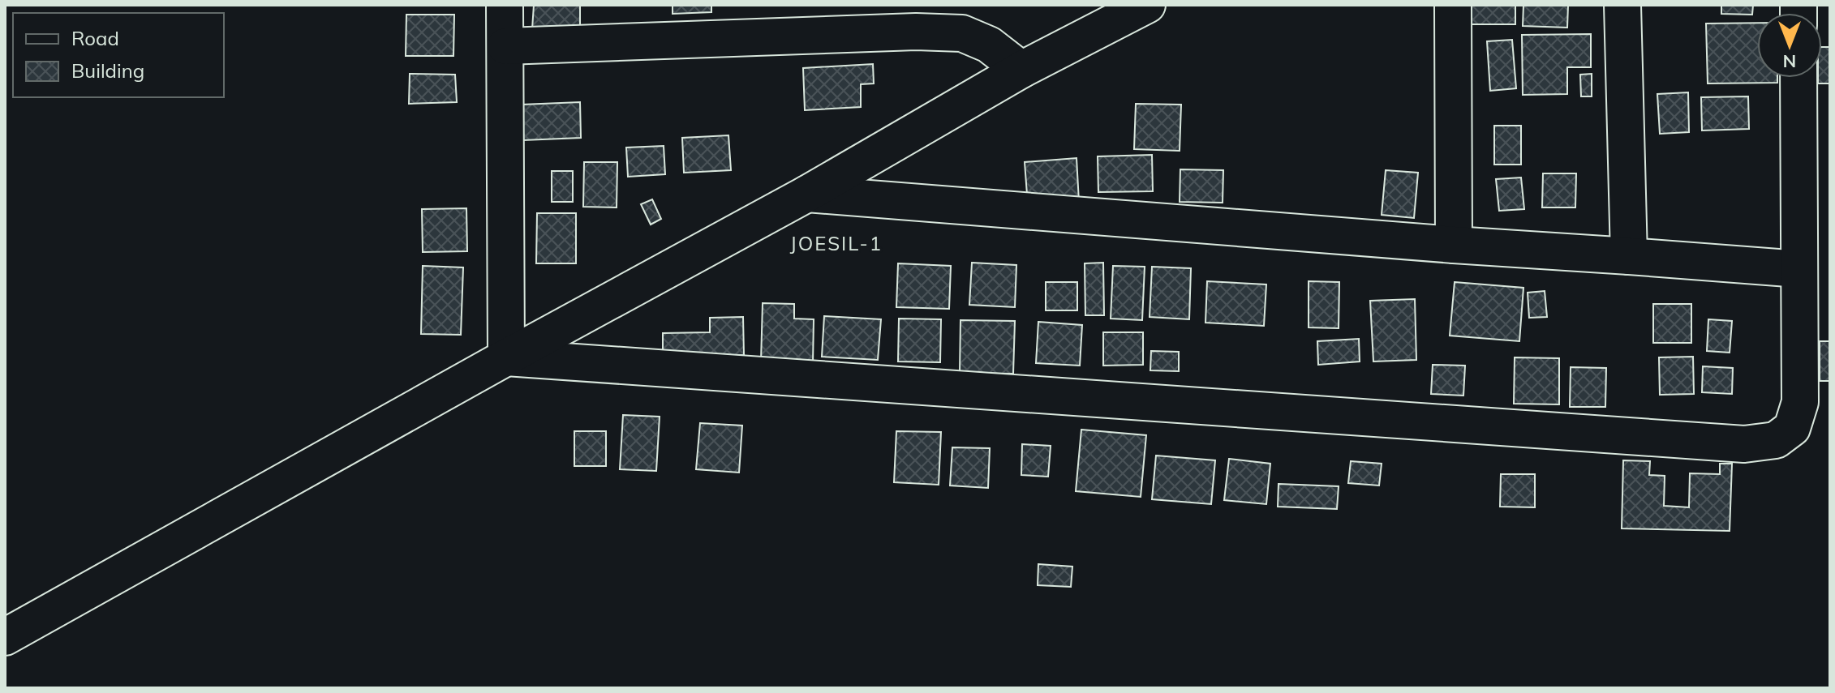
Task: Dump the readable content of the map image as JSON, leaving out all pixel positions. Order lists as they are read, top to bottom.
{
  "districts": ["JOESIL-1"],
  "legend": ["Road", "Building"],
  "north": "bottom"
}
